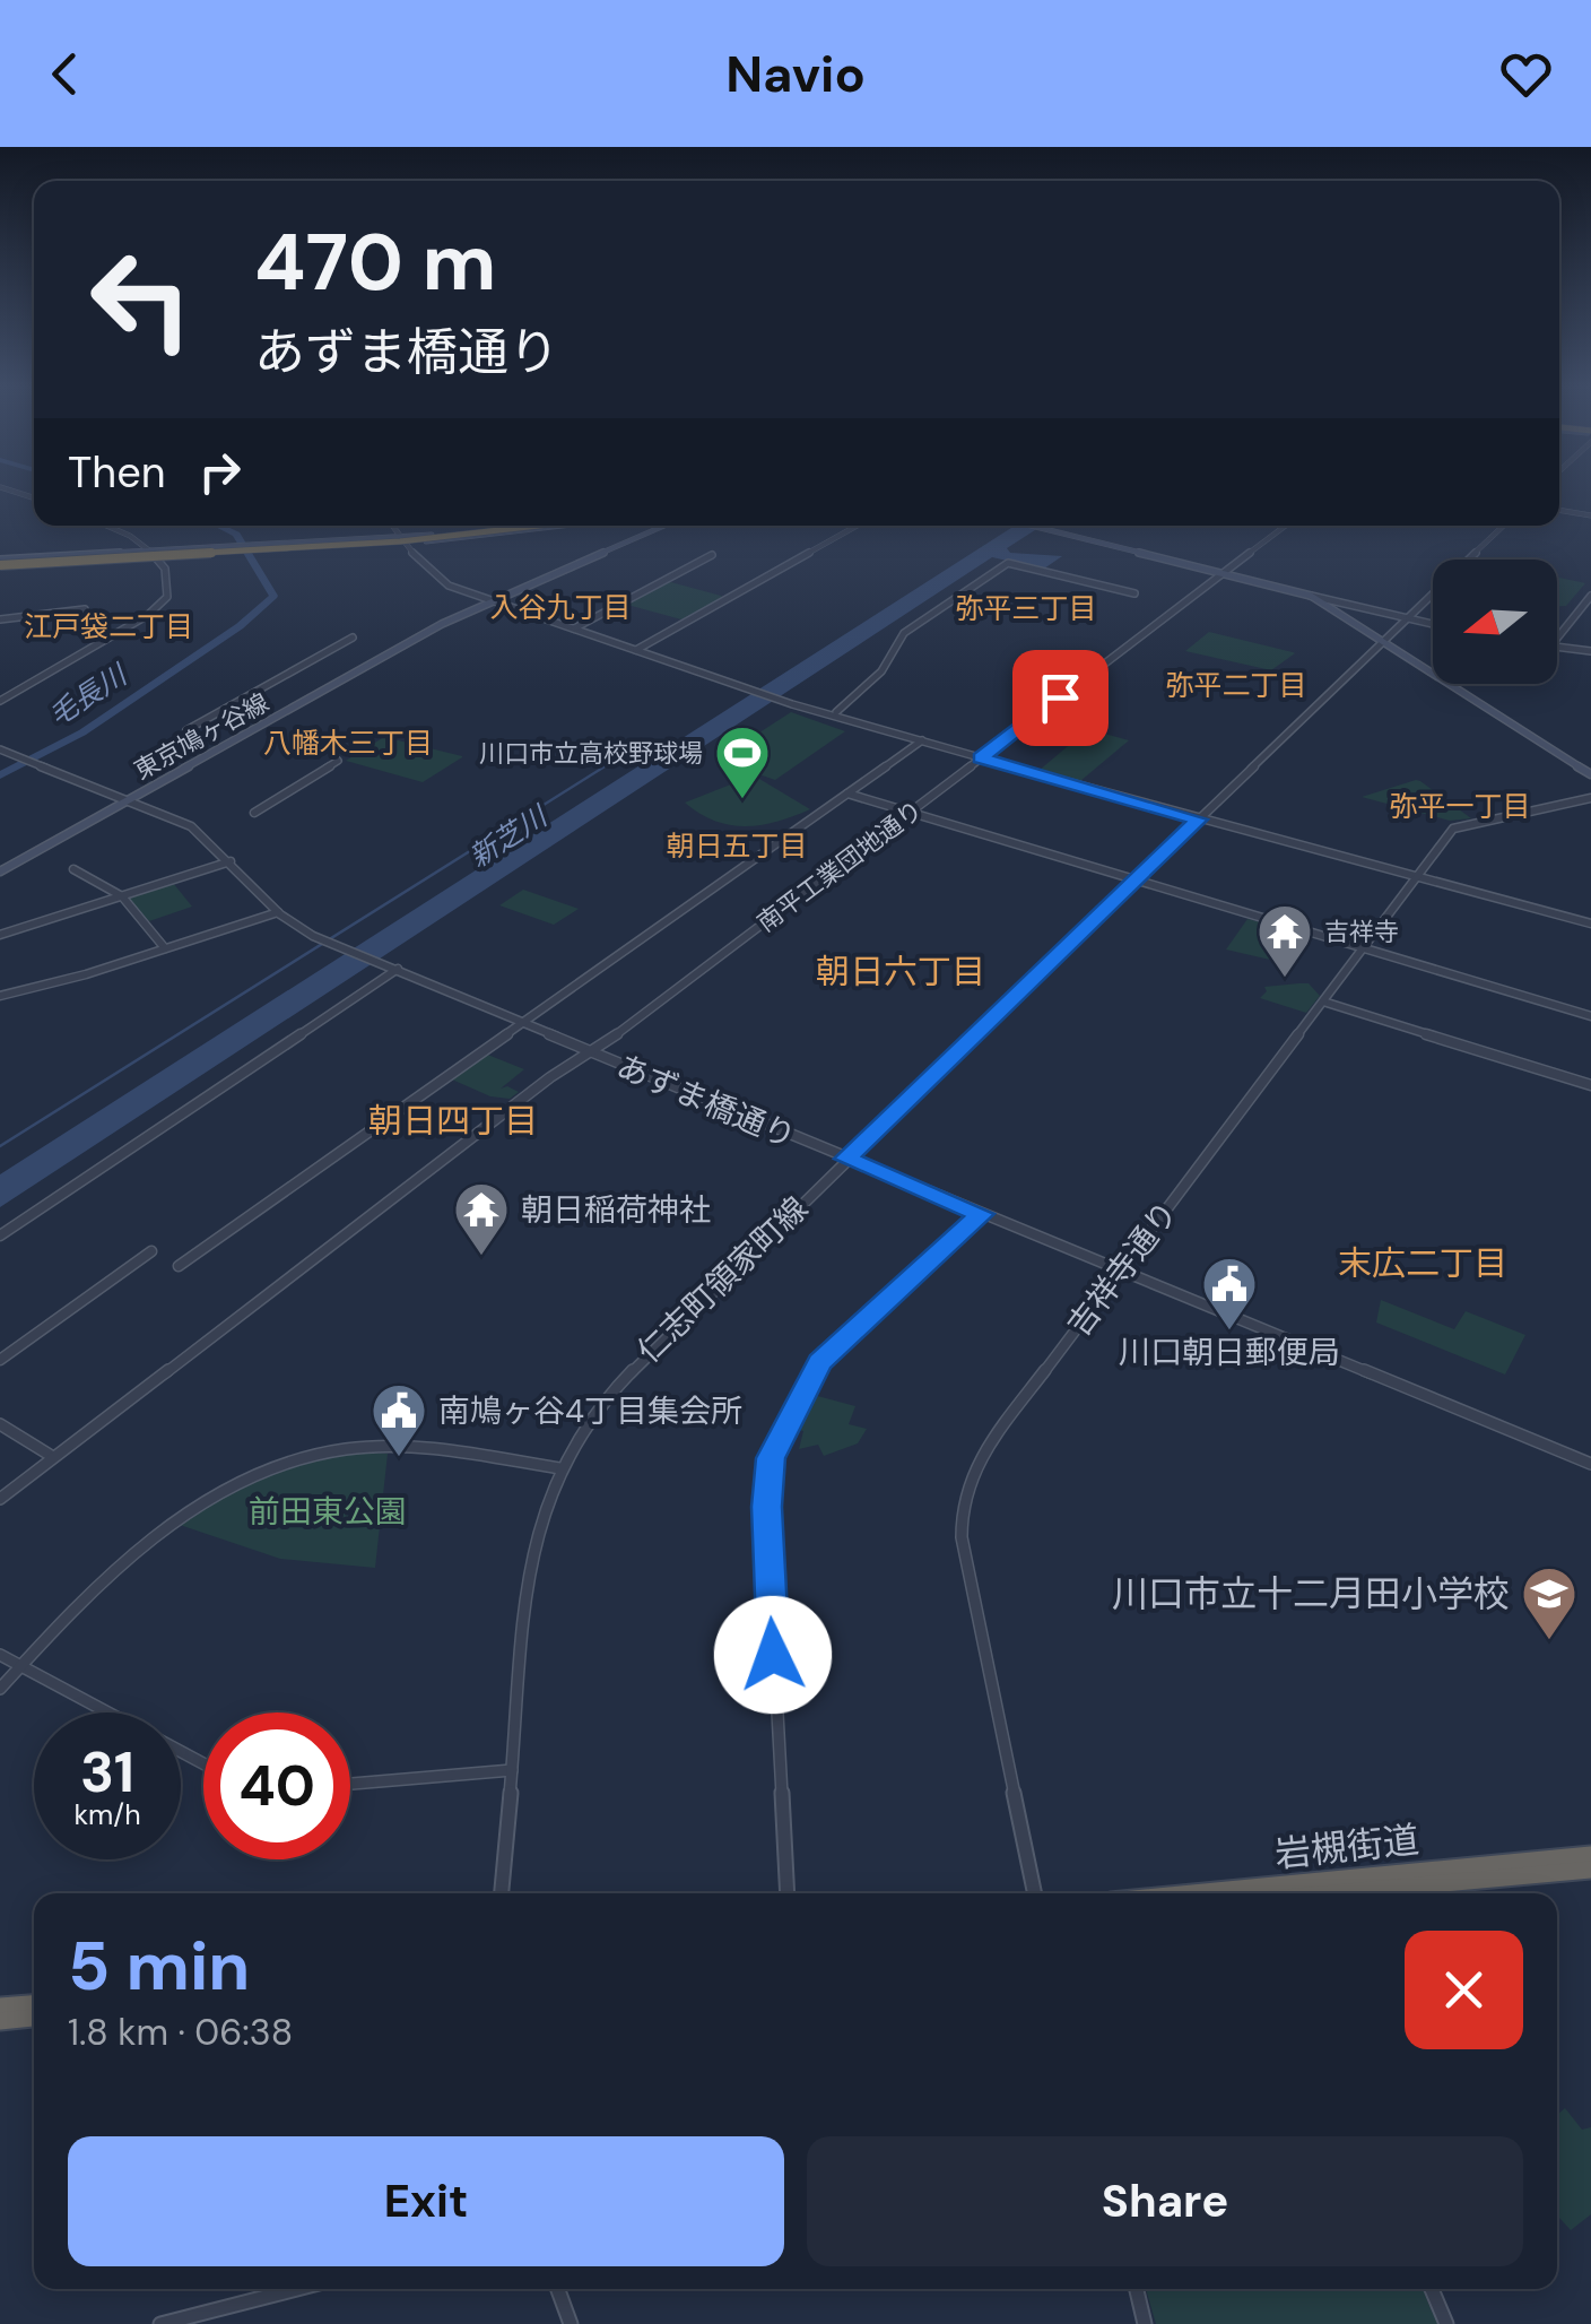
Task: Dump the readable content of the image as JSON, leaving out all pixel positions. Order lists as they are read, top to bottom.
{
  "streets": {
    "highway": ["岩槻街道"],
    "main road": ["東京鳩ヶ谷線"],
    "street": [
      "南平工業団地通り",
      "あずま橋通り",
      "吉祥寺通り",
      "仁志町領家町線"
    ]
  },
  "crossings": [
    ["南平工業団地通り", "あずま橋通り"],
    ["あずま橋通り", "吉祥寺通り"],
    ["あずま橋通り", "仁志町領家町線"]
  ],
  "districts": [
    "入谷九丁目",
    "弥平三丁目",
    "江戸袋二丁目",
    "弥平二丁目",
    "八幡木三丁目",
    "弥平一丁目",
    "朝日五丁目",
    "朝日六丁目",
    "朝日四丁目",
    "末広二丁目"
  ],
  "water": ["毛長川", "新芝川"],
  "parks": ["前田東公園"],
  "places": {
    "sports": ["川口市立高校野球場"],
    "temple": ["吉祥寺", "朝日稲荷神社"],
    "public building": ["川口朝日郵便局", "南鳩ヶ谷4丁目集会所"],
    "school or university": ["川口市立十二月田小学校"]
  },
  "north": "left",
  "page": {
    "header": "Navio",
    "turn": ["470 m", "あずま橋通り"],
    "then": "Then",
    "speed": "31 km/h",
    "limit": "40",
    "heading": ["5 min", "1.8 km · 06:38"],
    "buttons": ["Exit", "Share"]
  }
}
